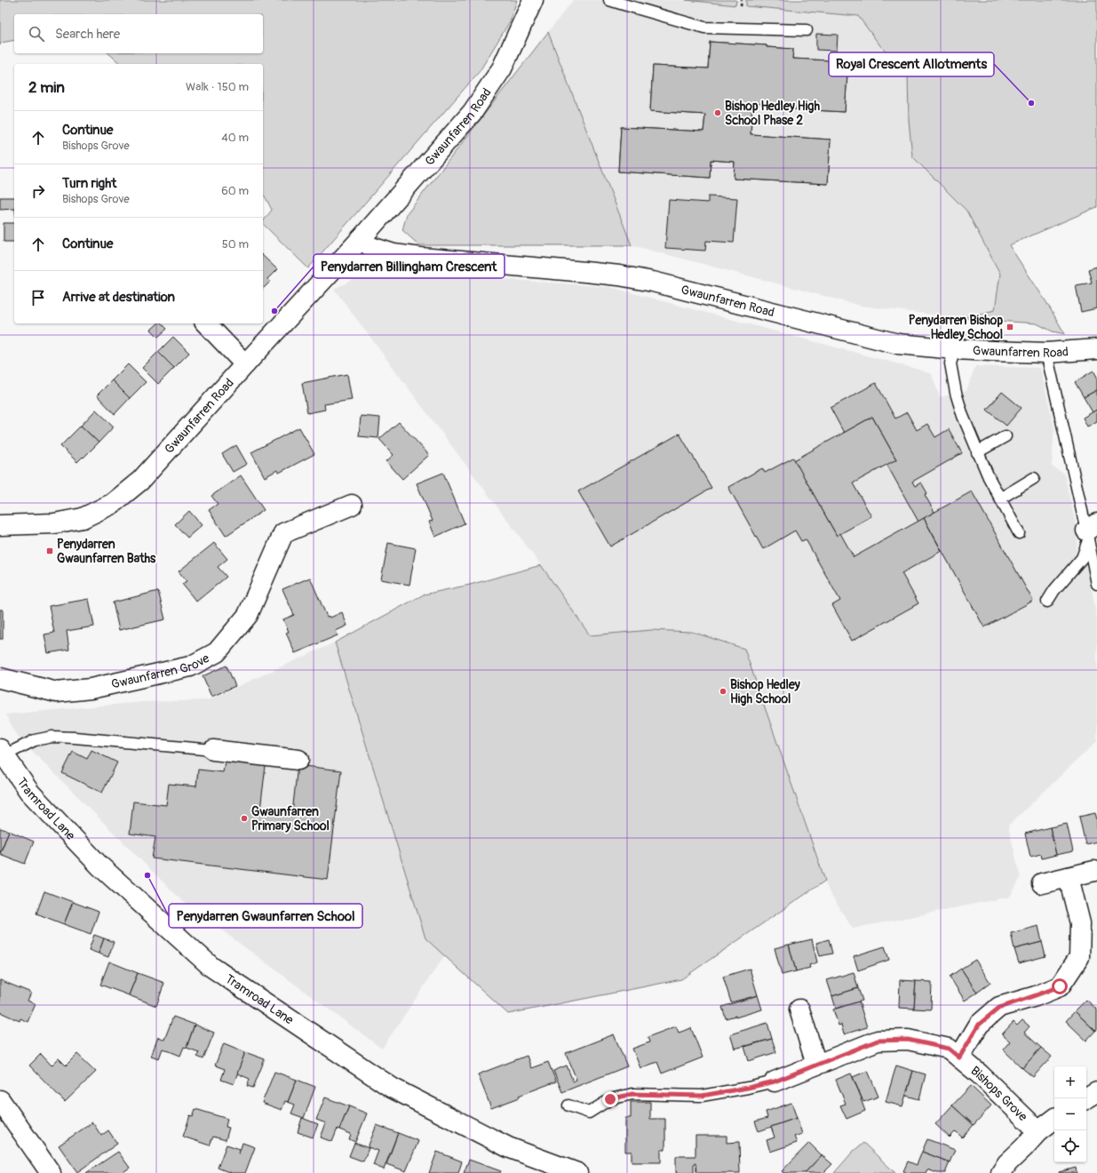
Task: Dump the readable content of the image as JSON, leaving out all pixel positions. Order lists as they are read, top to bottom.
{
  "streets": {
    "street": [
      "Gwaunfarren Road",
      "Gwaunfarren Grove",
      "Tramroad Lane",
      "Bishops Grove"
    ]
  },
  "places": {
    "other": [
      "Royal Crescent Allotments",
      "Bishop Hedley High School Phase 2",
      "Penydarren Billingham Crescent",
      "Bishop Hedley High School",
      "Gwaunfarren Primary School",
      "Penydarren Gwaunfarren School"
    ],
    "transit": ["Penydarren Bishop Hedley School", "Penydarren Gwaunfarren Baths"]
  },
  "page": {
    "search": "Search here",
    "heading": ["2 min", "Walk · 150 m"],
    "list": [
      ["Continue", "Bishops Grove", "40 m"],
      ["Turn right", "Bishops Grove", "60 m"],
      ["Continue", "50 m"],
      "Arrive at destination"
    ],
    "map_buttons": ["+", "−"]
  }
}
